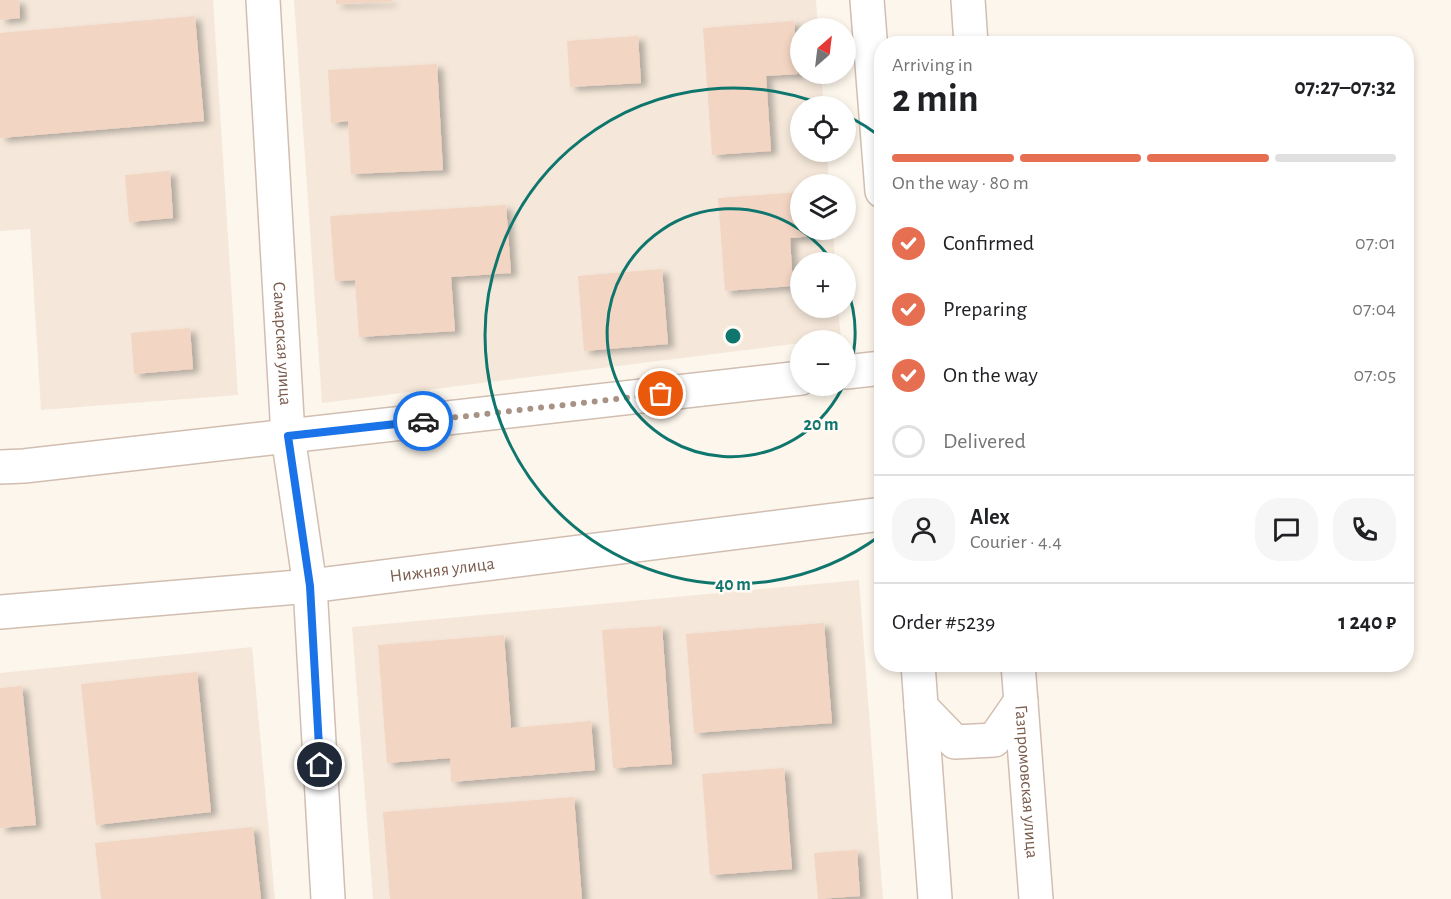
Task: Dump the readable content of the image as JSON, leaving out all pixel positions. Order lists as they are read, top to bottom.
{
  "streets": {
    "street": ["Самарская улица", "Нижняя улица", "Газпромовская улица"]
  },
  "crossings": [
    ["Самарская улица", "Нижняя улица"]
  ],
  "north": "top right",
  "page": {
    "map_buttons": ["+", "−"],
    "heading": ["2 min", "Arriving in", "07:27–07:32"],
    "panel": [
      "Alex",
      "Courier · 4.4",
      "Order #5239",
      "1 240 ₽"
    ],
    "bar": "On the way · 80 m",
    "list": [
      ["Confirmed", "07:01"],
      ["Preparing", "07:04"],
      ["On the way", "07:05"],
      "Delivered"
    ]
  },
  "rings": ["20 m", "40 m"]
}
